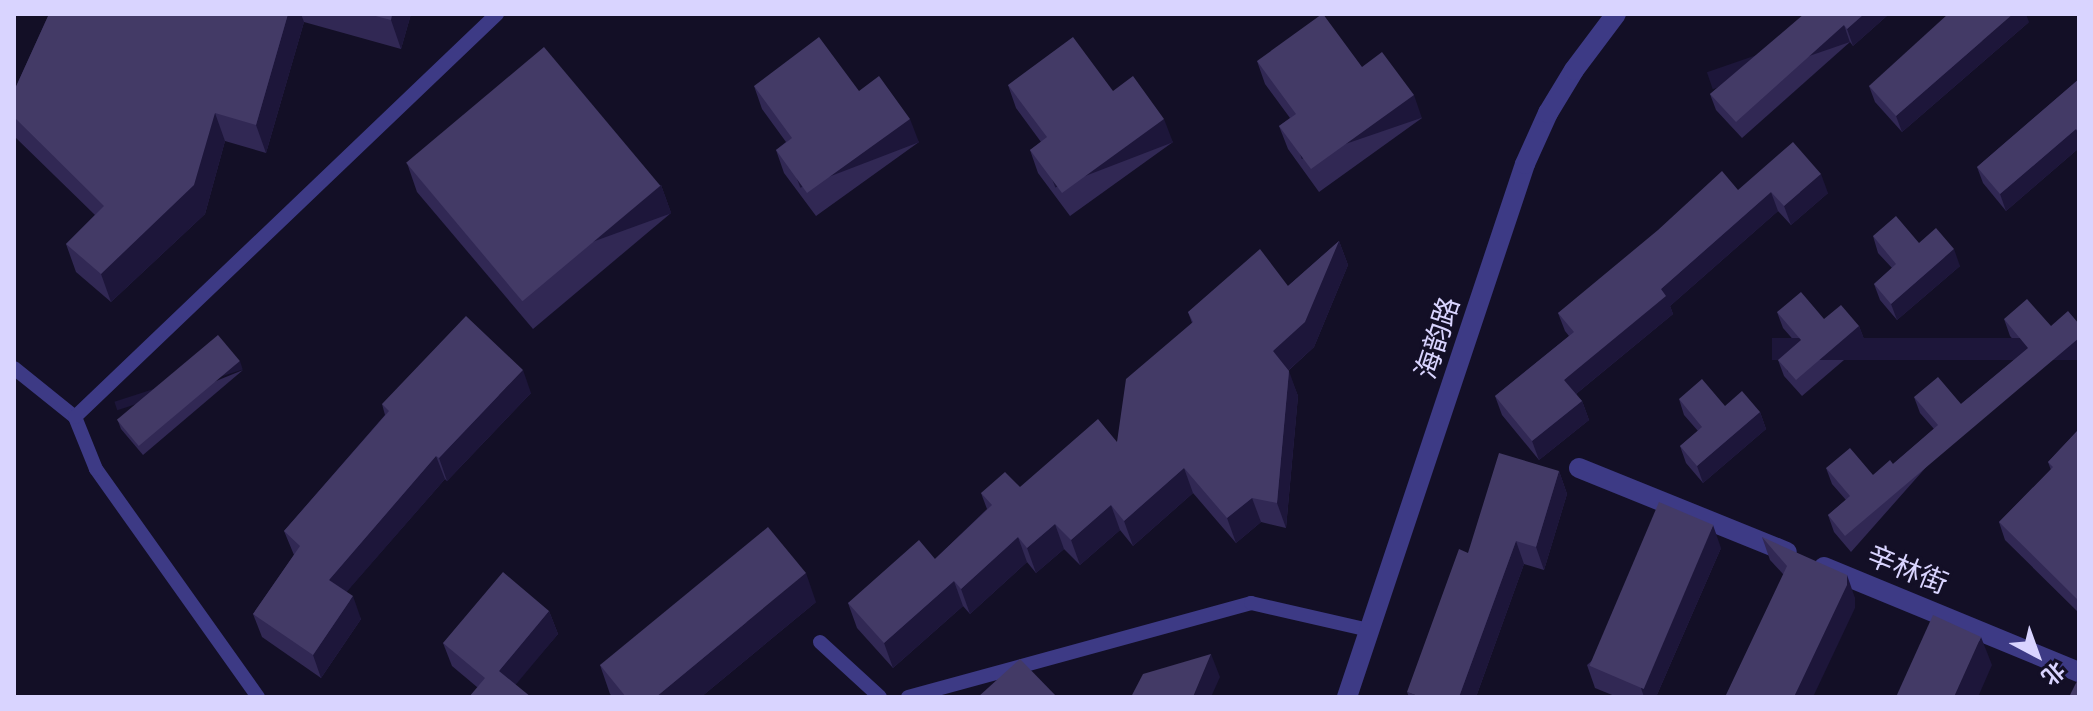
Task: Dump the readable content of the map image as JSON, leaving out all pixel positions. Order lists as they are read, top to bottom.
{
  "streets": {
    "street": ["海韵路", "辛林街"]
  },
  "north": "bottom right"
}
